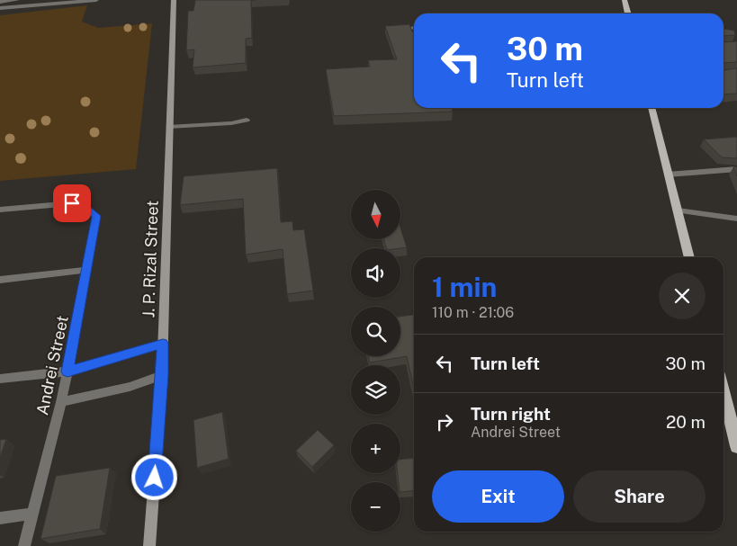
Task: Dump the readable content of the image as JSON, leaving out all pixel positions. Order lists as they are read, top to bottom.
{
  "streets": {
    "main road": ["J. P. Rizal Street"],
    "street": ["Andrei Street"]
  },
  "north": "bottom",
  "page": {
    "turn": ["30 m", "Turn left"],
    "map_buttons": ["+", "−"],
    "heading": ["1 min", "110 m · 21:06"],
    "list": [
      {
        "name": "Turn left",
        "value": "30 m"
      },
      {
        "name": "Turn right",
        "note": "Andrei Street",
        "value": "20 m"
      }
    ],
    "buttons": ["Exit", "Share"]
  }
}
